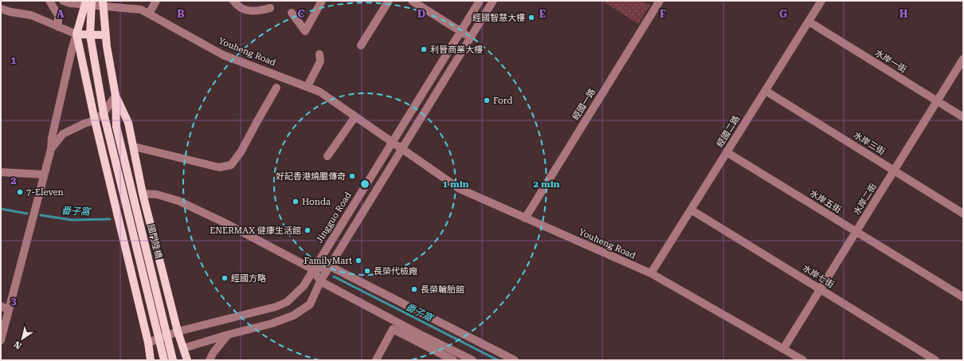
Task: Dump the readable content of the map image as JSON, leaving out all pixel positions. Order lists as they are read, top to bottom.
{
  "streets": {
    "main road": ["國門陸橋"],
    "street": [
      "Youheng Road",
      "水岸一街",
      "經國一路",
      "經國二路",
      "水岸三街",
      "水岸二街",
      "水岸五街",
      "Jingguo Road",
      "水岸七街"
    ]
  },
  "crossings": [
    ["Youheng Road", "經國一路"],
    ["Youheng Road", "經國二路"],
    ["Youheng Road", "水岸二街"],
    ["Youheng Road", "Jingguo Road"],
    ["水岸一街", "經國二路"],
    ["水岸一街", "水岸二街"],
    ["經國二路", "水岸三街"],
    ["經國二路", "水岸五街"],
    ["經國二路", "水岸七街"],
    ["水岸三街", "水岸二街"],
    ["水岸二街", "水岸五街"],
    ["水岸二街", "水岸七街"]
  ],
  "water": ["番子窩"],
  "places": [
    "經國智慧大樓",
    "利晉商業大樓",
    "Ford",
    "好記香港燒臘傳奇",
    "7-Eleven",
    "Honda",
    "ENERMAX 健康生活館",
    "FamilyMart",
    "長榮代檢廠",
    "經國方略",
    "長榮輪胎館"
  ],
  "north": "bottom left",
  "grid": {
    "columns": [
      "A",
      "B",
      "C",
      "D",
      "E",
      "F",
      "G",
      "H"
    ],
    "rows": ["1", "2", "3"]
  },
  "rings": ["1 min", "2 min"]
}
